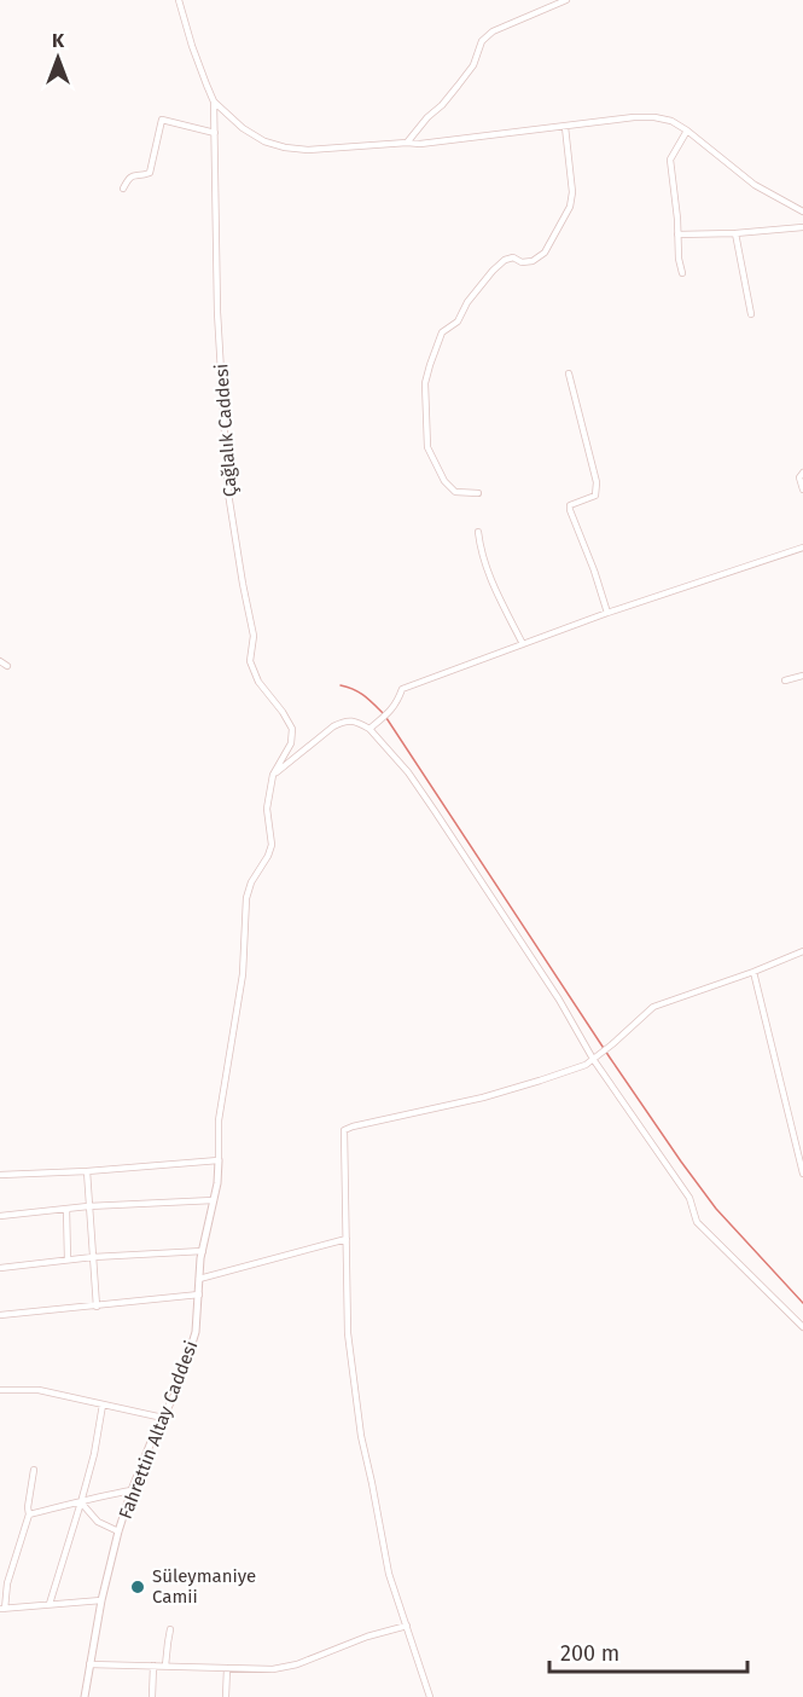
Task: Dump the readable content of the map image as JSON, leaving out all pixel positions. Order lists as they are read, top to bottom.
{
  "streets": {
    "street": ["Çağlalık Caddesi", "Fahrettin Altay Caddesi"]
  },
  "places": ["Süleymaniye Camii"],
  "scale_bar": "200 m",
  "north": "top"
}
